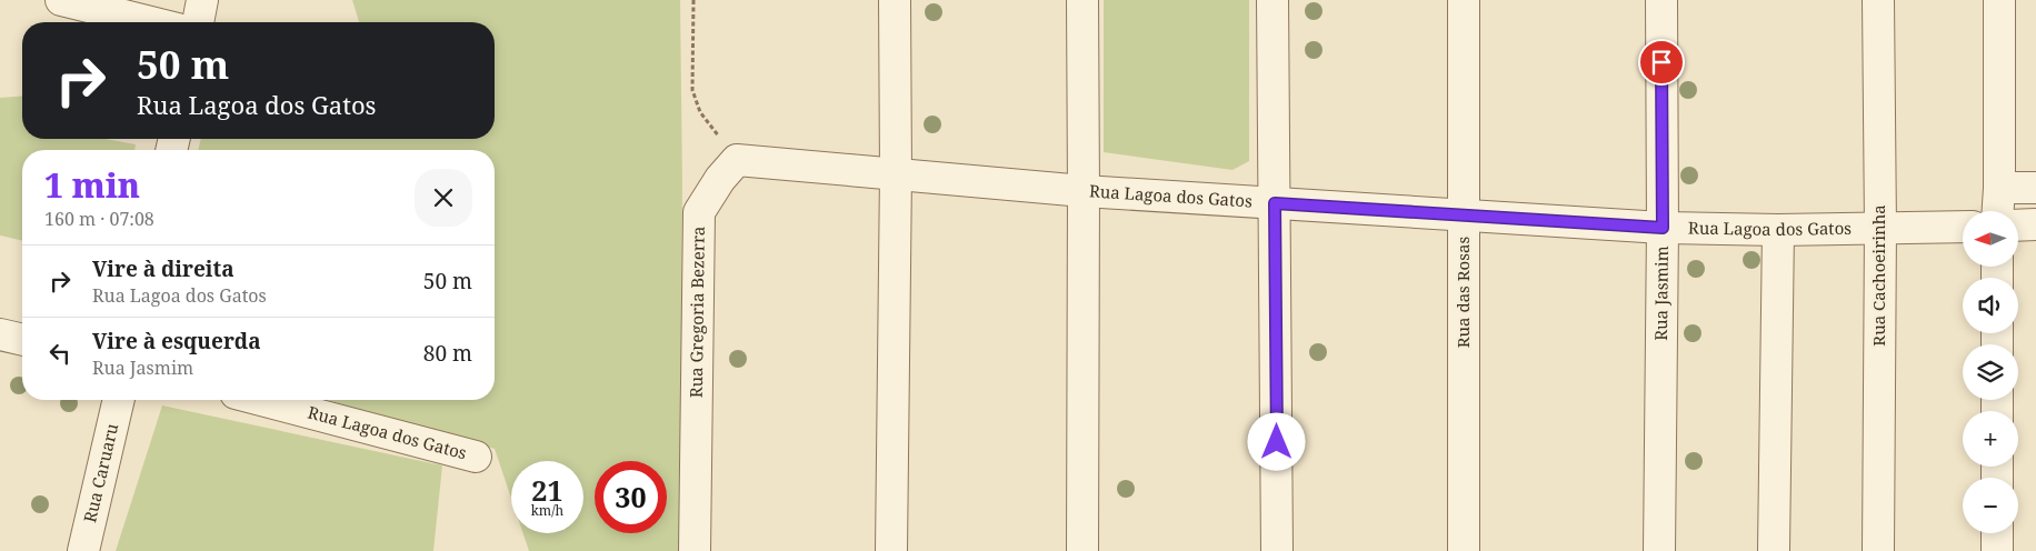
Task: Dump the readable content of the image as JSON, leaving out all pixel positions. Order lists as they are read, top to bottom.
{
  "streets": {
    "street": [
      "Rua Lagoa dos Gatos",
      "Rua Cachoeirinha",
      "Rua das Rosas",
      "Rua Jasmim",
      "Rua Gregoria Bezerra",
      "Rua Caruaru"
    ]
  },
  "crossings": [
    ["Rua Lagoa dos Gatos", "Rua Cachoeirinha"],
    ["Rua Lagoa dos Gatos", "Rua das Rosas"],
    ["Rua Lagoa dos Gatos", "Rua Jasmim"],
    ["Rua Lagoa dos Gatos", "Rua Gregoria Bezerra"]
  ],
  "north": "left",
  "page": {
    "turn": ["50 m", "Rua Lagoa dos Gatos"],
    "heading": ["1 min", "160 m · 07:08"],
    "map_buttons": ["+", "−"],
    "list": [
      {
        "name": "Vire à direita",
        "note": "Rua Lagoa dos Gatos",
        "value": "50 m"
      },
      {
        "name": "Vire à esquerda",
        "note": "Rua Jasmim",
        "value": "80 m"
      }
    ],
    "speed": "21 km/h",
    "limit": "30"
  }
}
